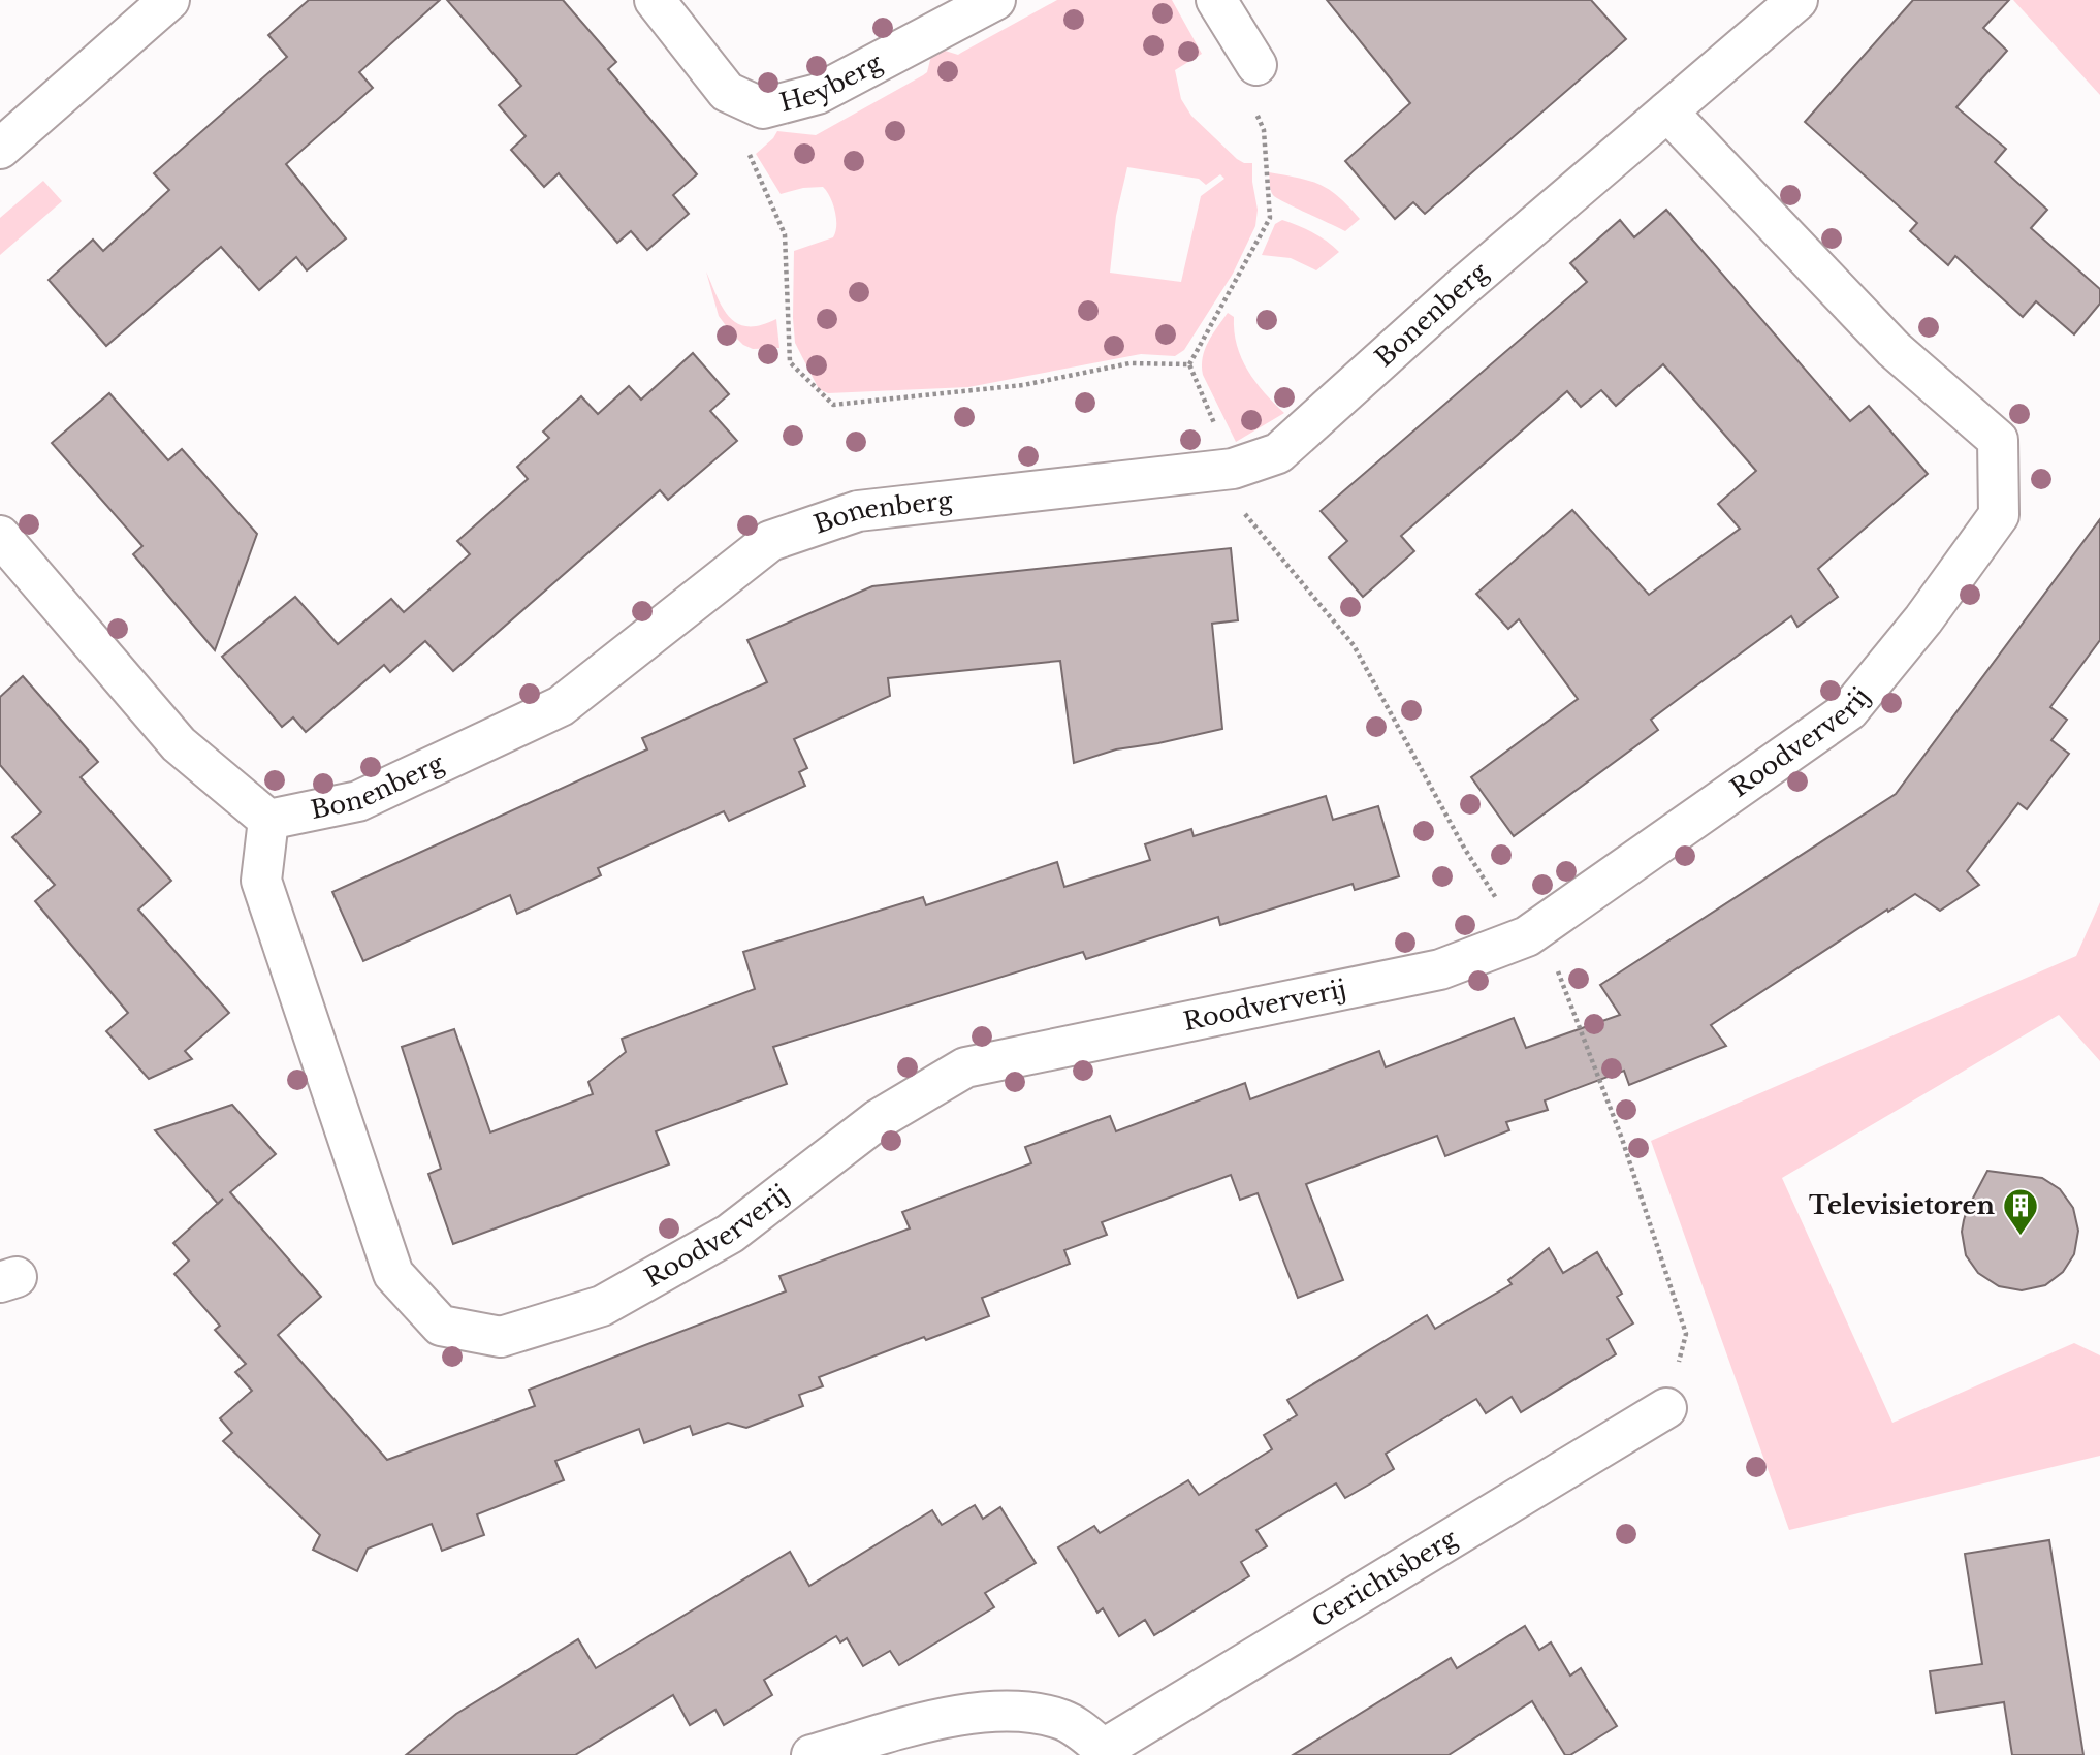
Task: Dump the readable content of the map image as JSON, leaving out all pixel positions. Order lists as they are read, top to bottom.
{
  "streets": {
    "street": [
      "Heyberg",
      "Bonenberg",
      "Roodververij",
      "Gerichtsberg"
    ]
  },
  "crossings": [
    ["Bonenberg", "Roodververij"]
  ],
  "places": {
    "building": ["Televisietoren"]
  }
}
